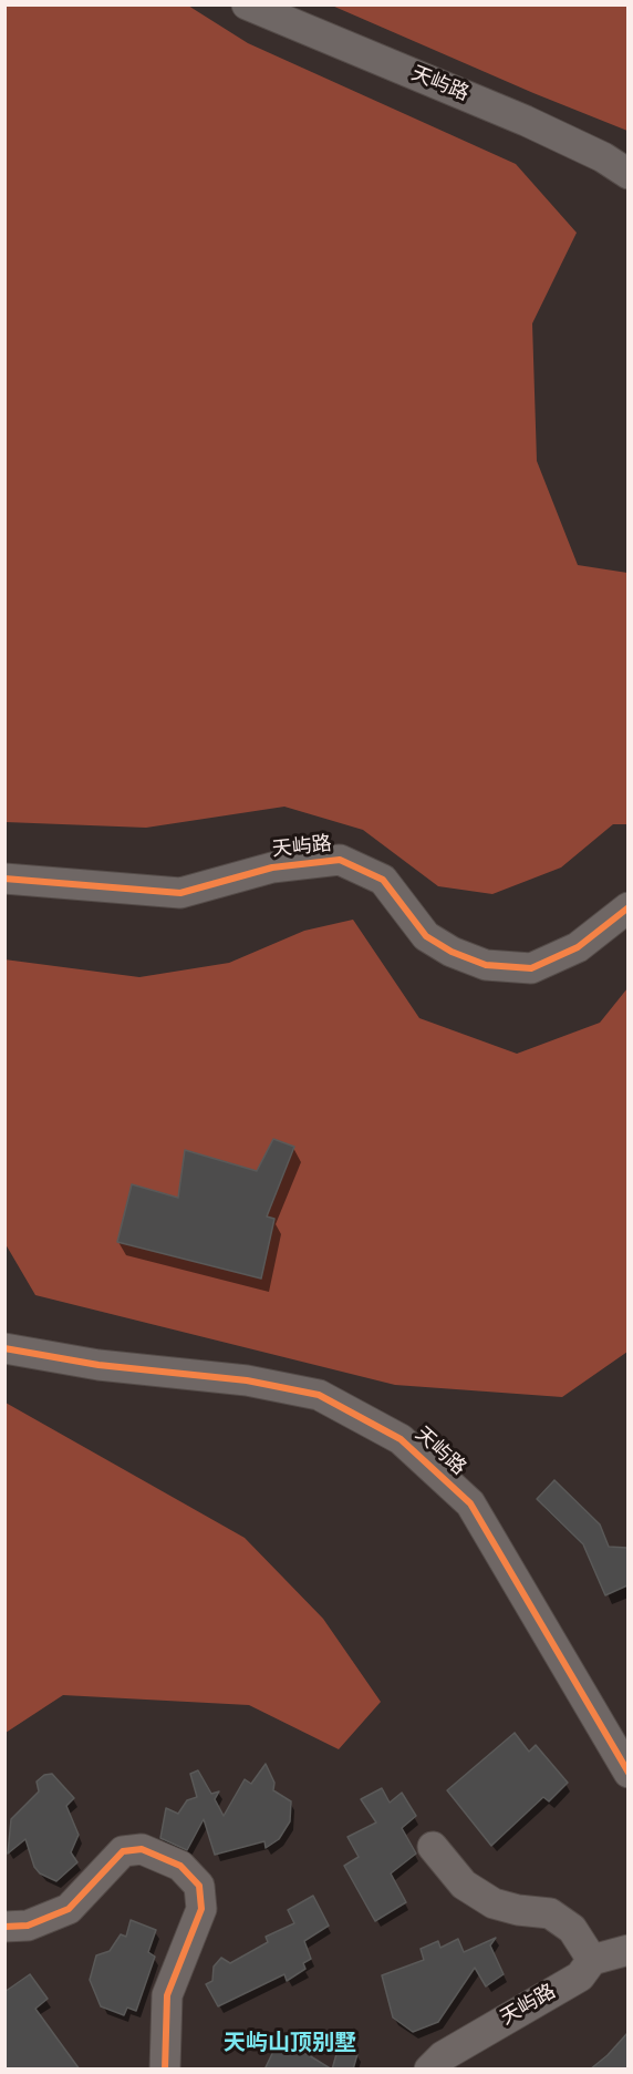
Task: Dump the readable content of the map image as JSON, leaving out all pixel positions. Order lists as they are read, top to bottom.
{
  "streets": {
    "street": ["天屿路"]
  },
  "districts": ["天屿山顶别墅"]
}
